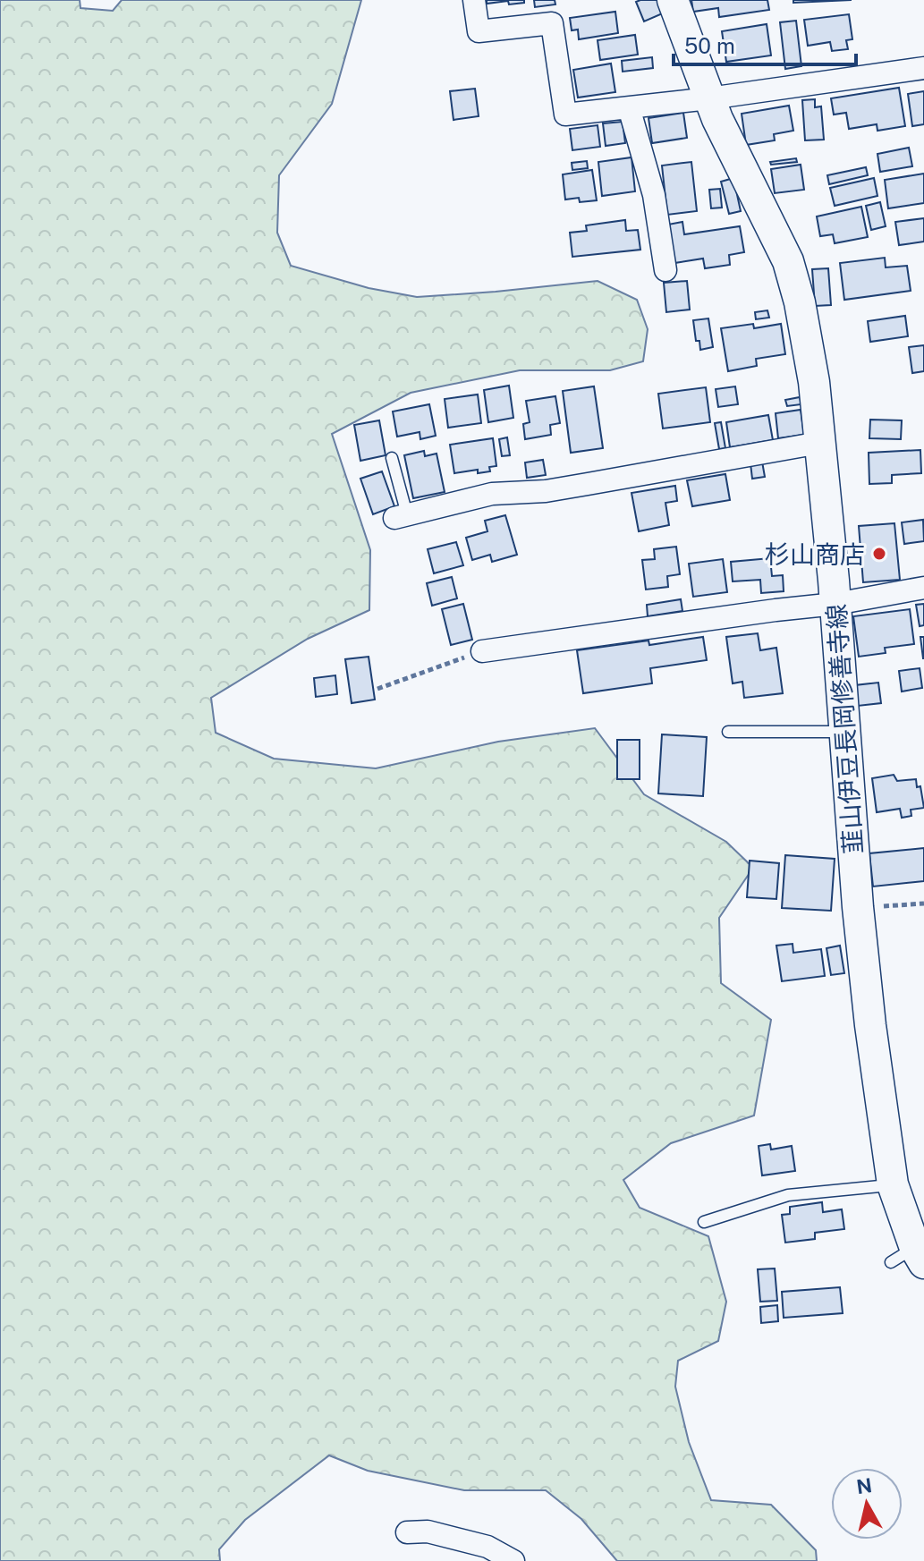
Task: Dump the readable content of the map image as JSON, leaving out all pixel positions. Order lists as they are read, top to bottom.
{
  "streets": {
    "main road": ["韮山伊豆長岡修善寺線"]
  },
  "places": ["杉山商店"],
  "scale_bar": "50 m",
  "north": "top"
}
